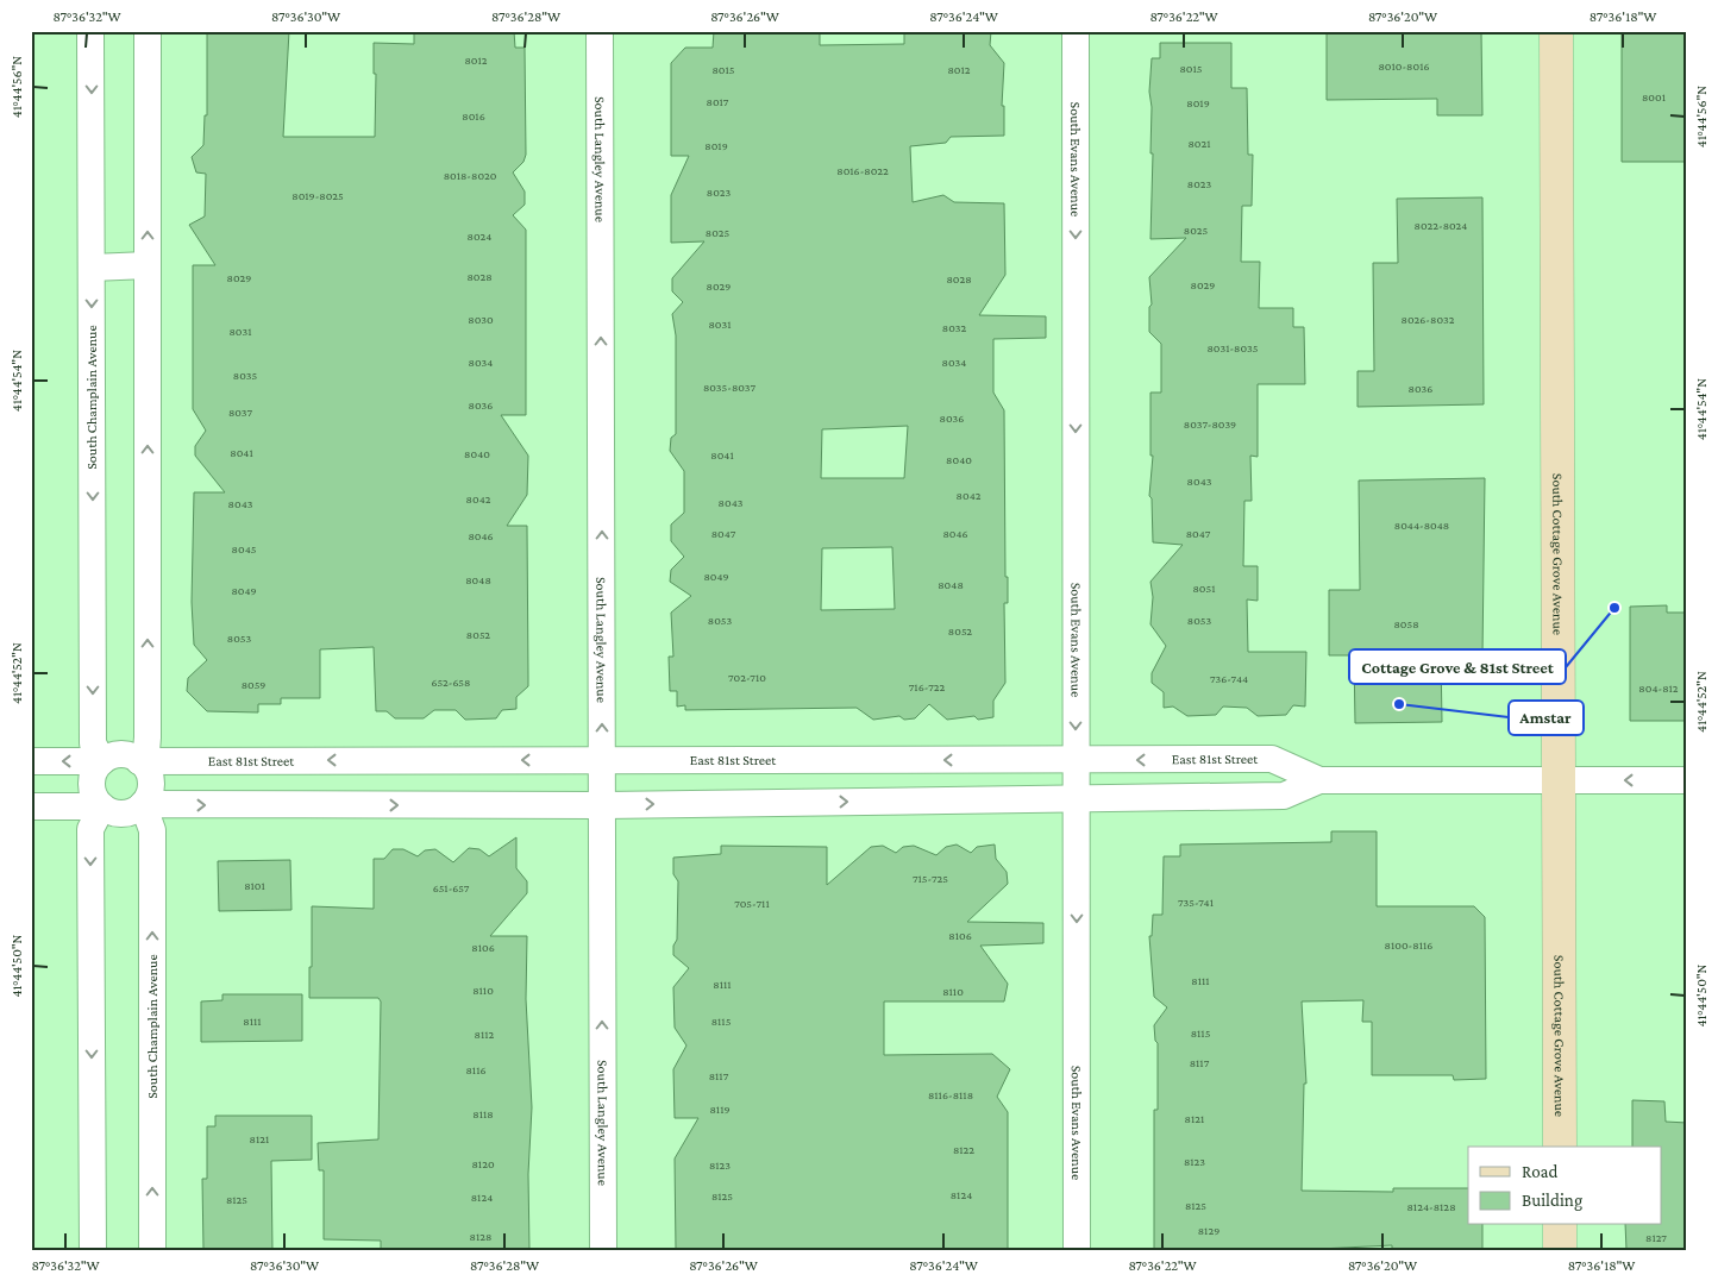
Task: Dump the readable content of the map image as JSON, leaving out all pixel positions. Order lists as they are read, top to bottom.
{
  "streets": {
    "main road": ["South Cottage Grove Avenue"],
    "street": [
      "South Langley Avenue",
      "South Evans Avenue",
      "South Champlain Avenue",
      "East 81st Street"
    ]
  },
  "crossings": [
    ["South Langley Avenue", "East 81st Street"],
    ["South Evans Avenue", "East 81st Street"],
    ["South Champlain Avenue", "East 81st Street"],
    ["South Cottage Grove Avenue", "East 81st Street"]
  ],
  "one_way": ["South Langley Avenue", "South Evans Avenue"],
  "places": ["Cottage Grove & 81st Street", "Amstar"],
  "house_numbers": [
    "8012",
    "8010-8016",
    "8015",
    "8015",
    "8012",
    "8001",
    "8017",
    "8019",
    "8016",
    "8021",
    "8019",
    "8016-8022",
    "8018-8020",
    "8023",
    "8023",
    "8019-8025",
    "8022-8024",
    "8025",
    "8025",
    "8024",
    "8028",
    "8029",
    "8028",
    "8029",
    "8029",
    "8030",
    "8026-8032",
    "8031",
    "8032",
    "8031",
    "8031-8035",
    "8034",
    "8034",
    "8035",
    "8035-8037",
    "8036",
    "8036",
    "8037",
    "8036",
    "8037-8039",
    "8041",
    "8040",
    "8041",
    "8040",
    "8043",
    "8042",
    "8042",
    "8043",
    "8043",
    "8044-8048",
    "8047",
    "8046",
    "8047",
    "8046",
    "8045",
    "8049",
    "8048",
    "8048",
    "8051",
    "8049",
    "8053",
    "8053",
    "8058",
    "8052",
    "8052",
    "8053",
    "702-710",
    "736-744",
    "652-658",
    "8059",
    "716-722",
    "804-812",
    "715-725",
    "8101",
    "651-657",
    "735-741",
    "705-711",
    "8106",
    "8100-8116",
    "8106",
    "8111",
    "8111",
    "8110",
    "8110",
    "8111",
    "8115",
    "8115",
    "8112",
    "8117",
    "8116",
    "8117",
    "8116-8118",
    "8119",
    "8118",
    "8121",
    "8121",
    "8122",
    "8123",
    "8120",
    "8123",
    "8124",
    "8125",
    "8124",
    "8125",
    "8125",
    "8124-8128",
    "8129",
    "8128",
    "8127"
  ],
  "legend": ["Road", "Building"],
  "coordinates": [
    "87°36'32\"W",
    "87°36'30\"W",
    "87°36'28\"W",
    "87°36'26\"W",
    "87°36'24\"W",
    "87°36'22\"W",
    "87°36'20\"W",
    "87°36'18\"W",
    "41°44'56\"N",
    "41°44'54\"N",
    "41°44'52\"N",
    "41°44'50\"N"
  ]
}
